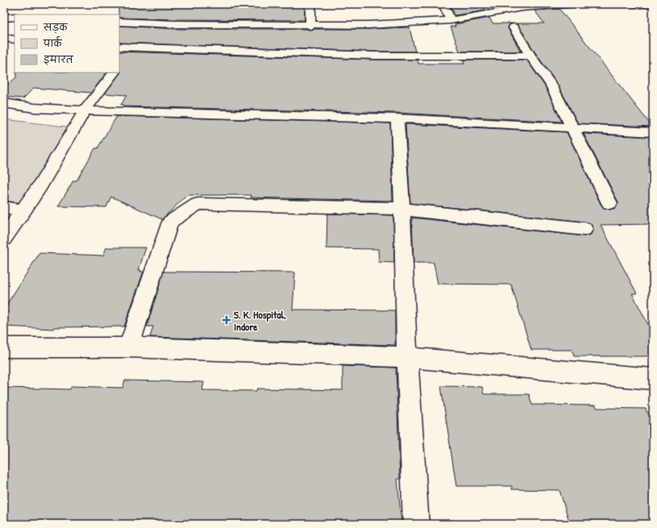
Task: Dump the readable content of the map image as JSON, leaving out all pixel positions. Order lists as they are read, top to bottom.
{
  "places": {
    "health": ["S. K. Hospital, Indore"]
  },
  "legend": ["सड़क", "पार्क", "इमारत"]
}
